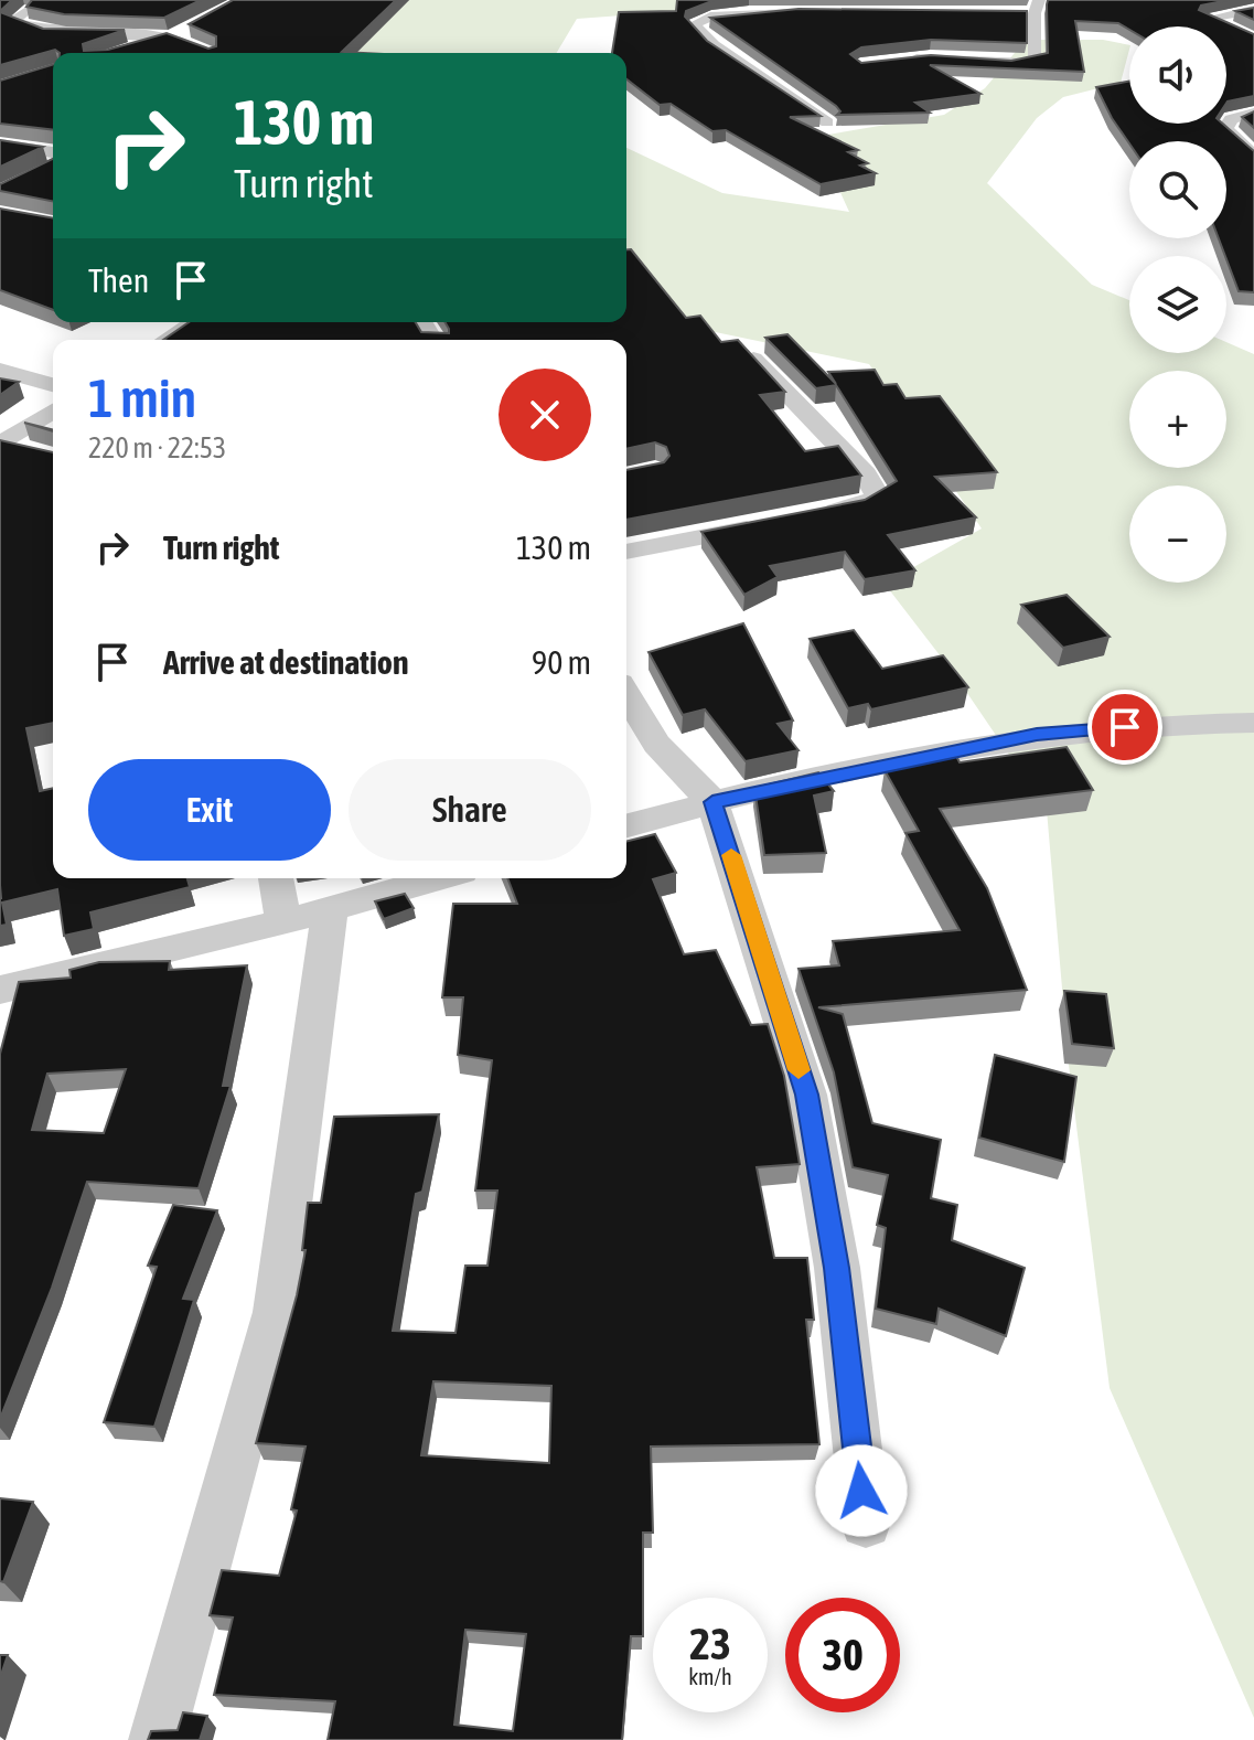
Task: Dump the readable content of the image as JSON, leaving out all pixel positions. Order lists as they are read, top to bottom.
{
  "page": {
    "map_buttons": ["+", "−"],
    "turn": ["130 m", "Turn right"],
    "then": "Then",
    "heading": ["1 min", "220 m · 22:53"],
    "list": [
      {
        "name": "Turn right",
        "value": "130 m"
      },
      {
        "name": "Arrive at destination",
        "value": "90 m"
      }
    ],
    "buttons": ["Exit", "Share"],
    "speed": "23 km/h",
    "limit": "30"
  }
}
